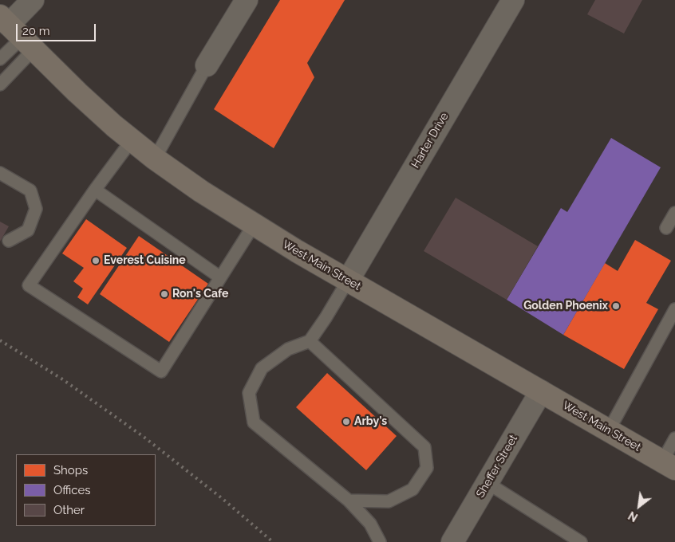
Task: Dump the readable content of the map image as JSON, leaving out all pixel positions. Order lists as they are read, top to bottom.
{
  "streets": {
    "main road": ["West Main Street"],
    "street": ["Harter Drive", "Sheffer Street"]
  },
  "crossings": [
    ["Harter Drive", "West Main Street"],
    ["West Main Street", "Sheffer Street"]
  ],
  "places": [
    "Everest Cuisine",
    "Ron's Cafe",
    "Golden Phoenix",
    "Arby's"
  ],
  "legend": ["Shops", "Offices", "Other"],
  "scale_bar": "20 m",
  "north": "bottom left"
}
